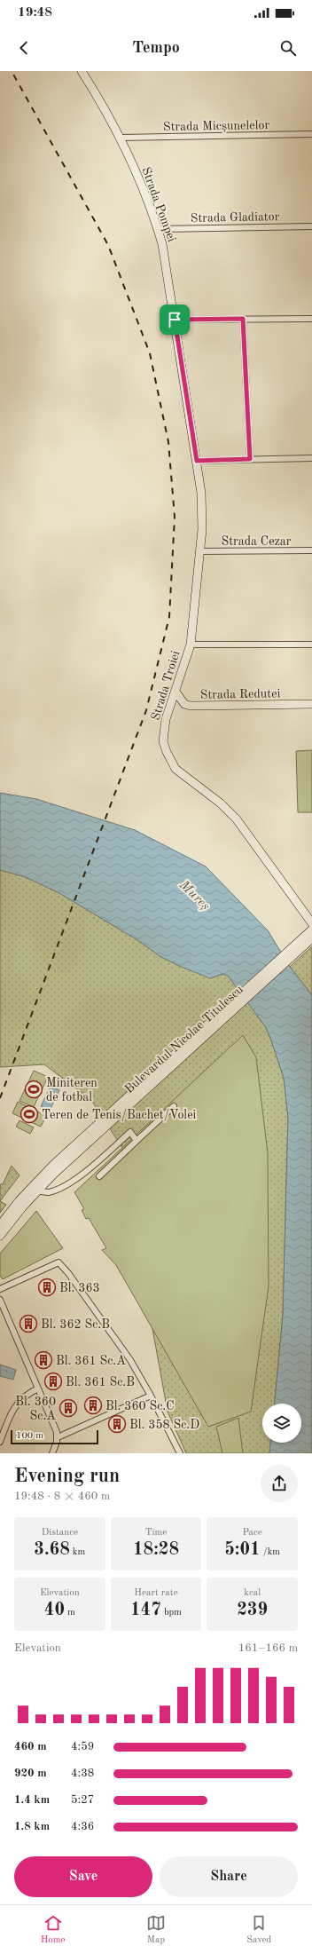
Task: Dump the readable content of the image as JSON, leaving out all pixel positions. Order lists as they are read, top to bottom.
{
  "streets": {
    "main road": [
      "Strada Pompei",
      "Strada Troiei",
      "Strada Redutei",
      "Bulevardul Nicolae Titulescu"
    ],
    "street": ["Strada Micșunelelor", "Strada Gladiator", "Strada Cezar"]
  },
  "crossings": [
    ["Strada Micșunelelor", "Strada Pompei"],
    ["Strada Pompei", "Strada Gladiator"],
    ["Strada Pompei", "Strada Troiei"],
    ["Strada Cezar", "Strada Troiei"],
    ["Strada Troiei", "Strada Redutei"]
  ],
  "water": ["Mureș"],
  "places": {
    "sports": ["Miniteren de fotbal", "Teren de Tenis/Bachet/Volei"],
    "building": [
      "Bl. 363",
      "Bl. 362 Sc.B",
      "Bl. 361 Sc.A",
      "Bl. 361 Sc.B",
      "Bl. 360 Sc.C",
      "Bl. 360 Sc.A",
      "Bl. 358 Sc.D"
    ]
  },
  "scale_bar": "100 m",
  "page": {
    "status": "19:48",
    "header": "Tempo",
    "scale": "100 m",
    "heading": ["Evening run", "19:48 · 8 × 460 m"],
    "stats": [
      ["Distance", "3.68 km"],
      ["Time", "18:28"],
      ["Pace", "5:01 /km"],
      ["Elevation", "40 m"],
      ["Heart rate", "147 bpm"],
      ["kcal", "239"]
    ],
    "chart": ["Elevation", "161–166 m"],
    "list": [
      {
        "name": "460 m",
        "note": "4:59"
      },
      {
        "name": "920 m",
        "note": "4:38"
      },
      {
        "name": "1.4 km",
        "note": "5:27"
      },
      {
        "name": "1.8 km",
        "note": "4:36"
      }
    ],
    "buttons": ["Save", "Share"],
    "tabs": ["Home", "Map", "Saved"]
  }
}
